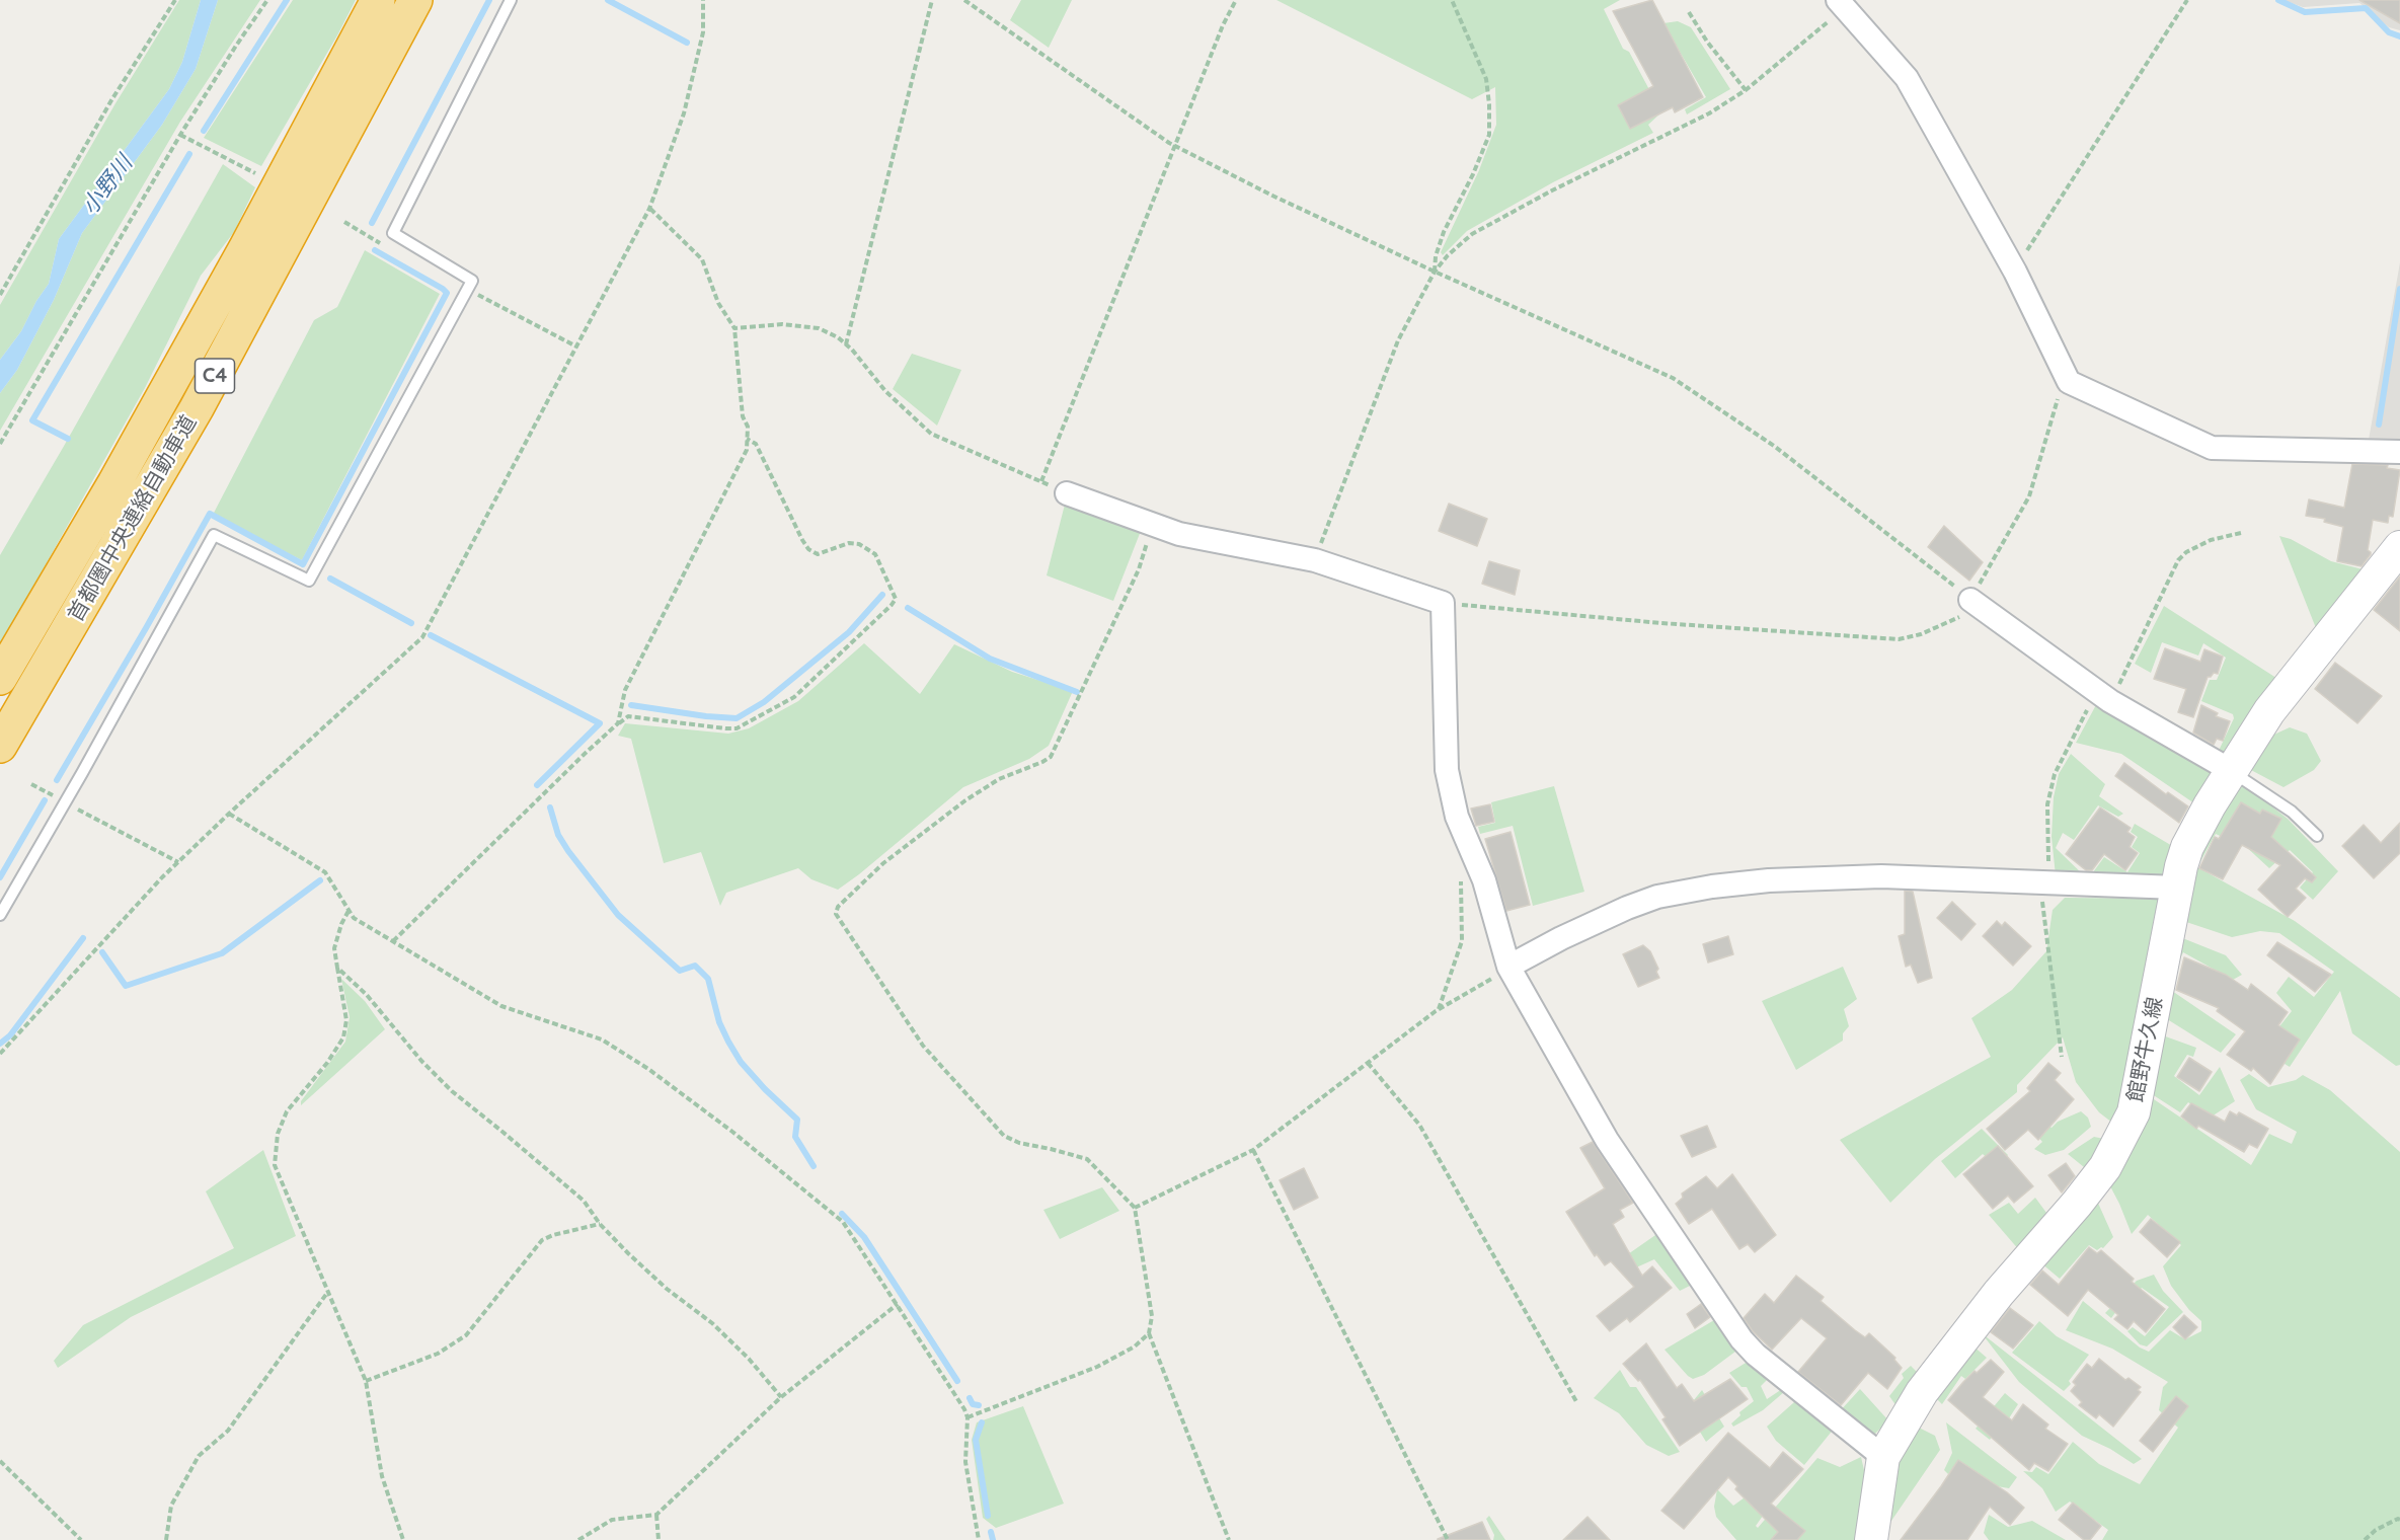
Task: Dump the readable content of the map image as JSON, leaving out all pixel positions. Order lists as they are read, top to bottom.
{
  "streets": {
    "highway": ["C4", "首都圏中央連絡自動車道"],
    "main road": ["館野牛久線"]
  },
  "water": ["小野川"]
}
